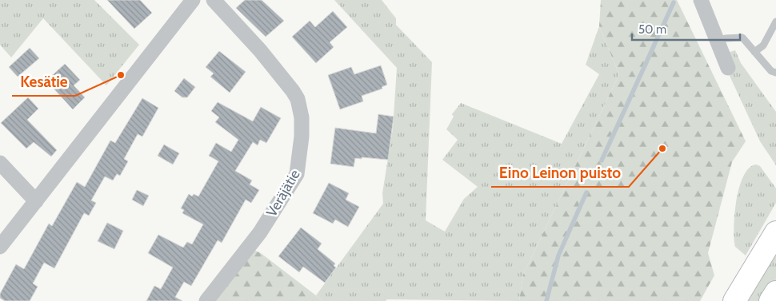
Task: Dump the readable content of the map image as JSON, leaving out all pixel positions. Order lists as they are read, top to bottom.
{
  "streets": {
    "street": ["Veräjätie"]
  },
  "places": ["Kesätie", "Eino Leinon puisto"],
  "scale_bar": "50 m"
}
